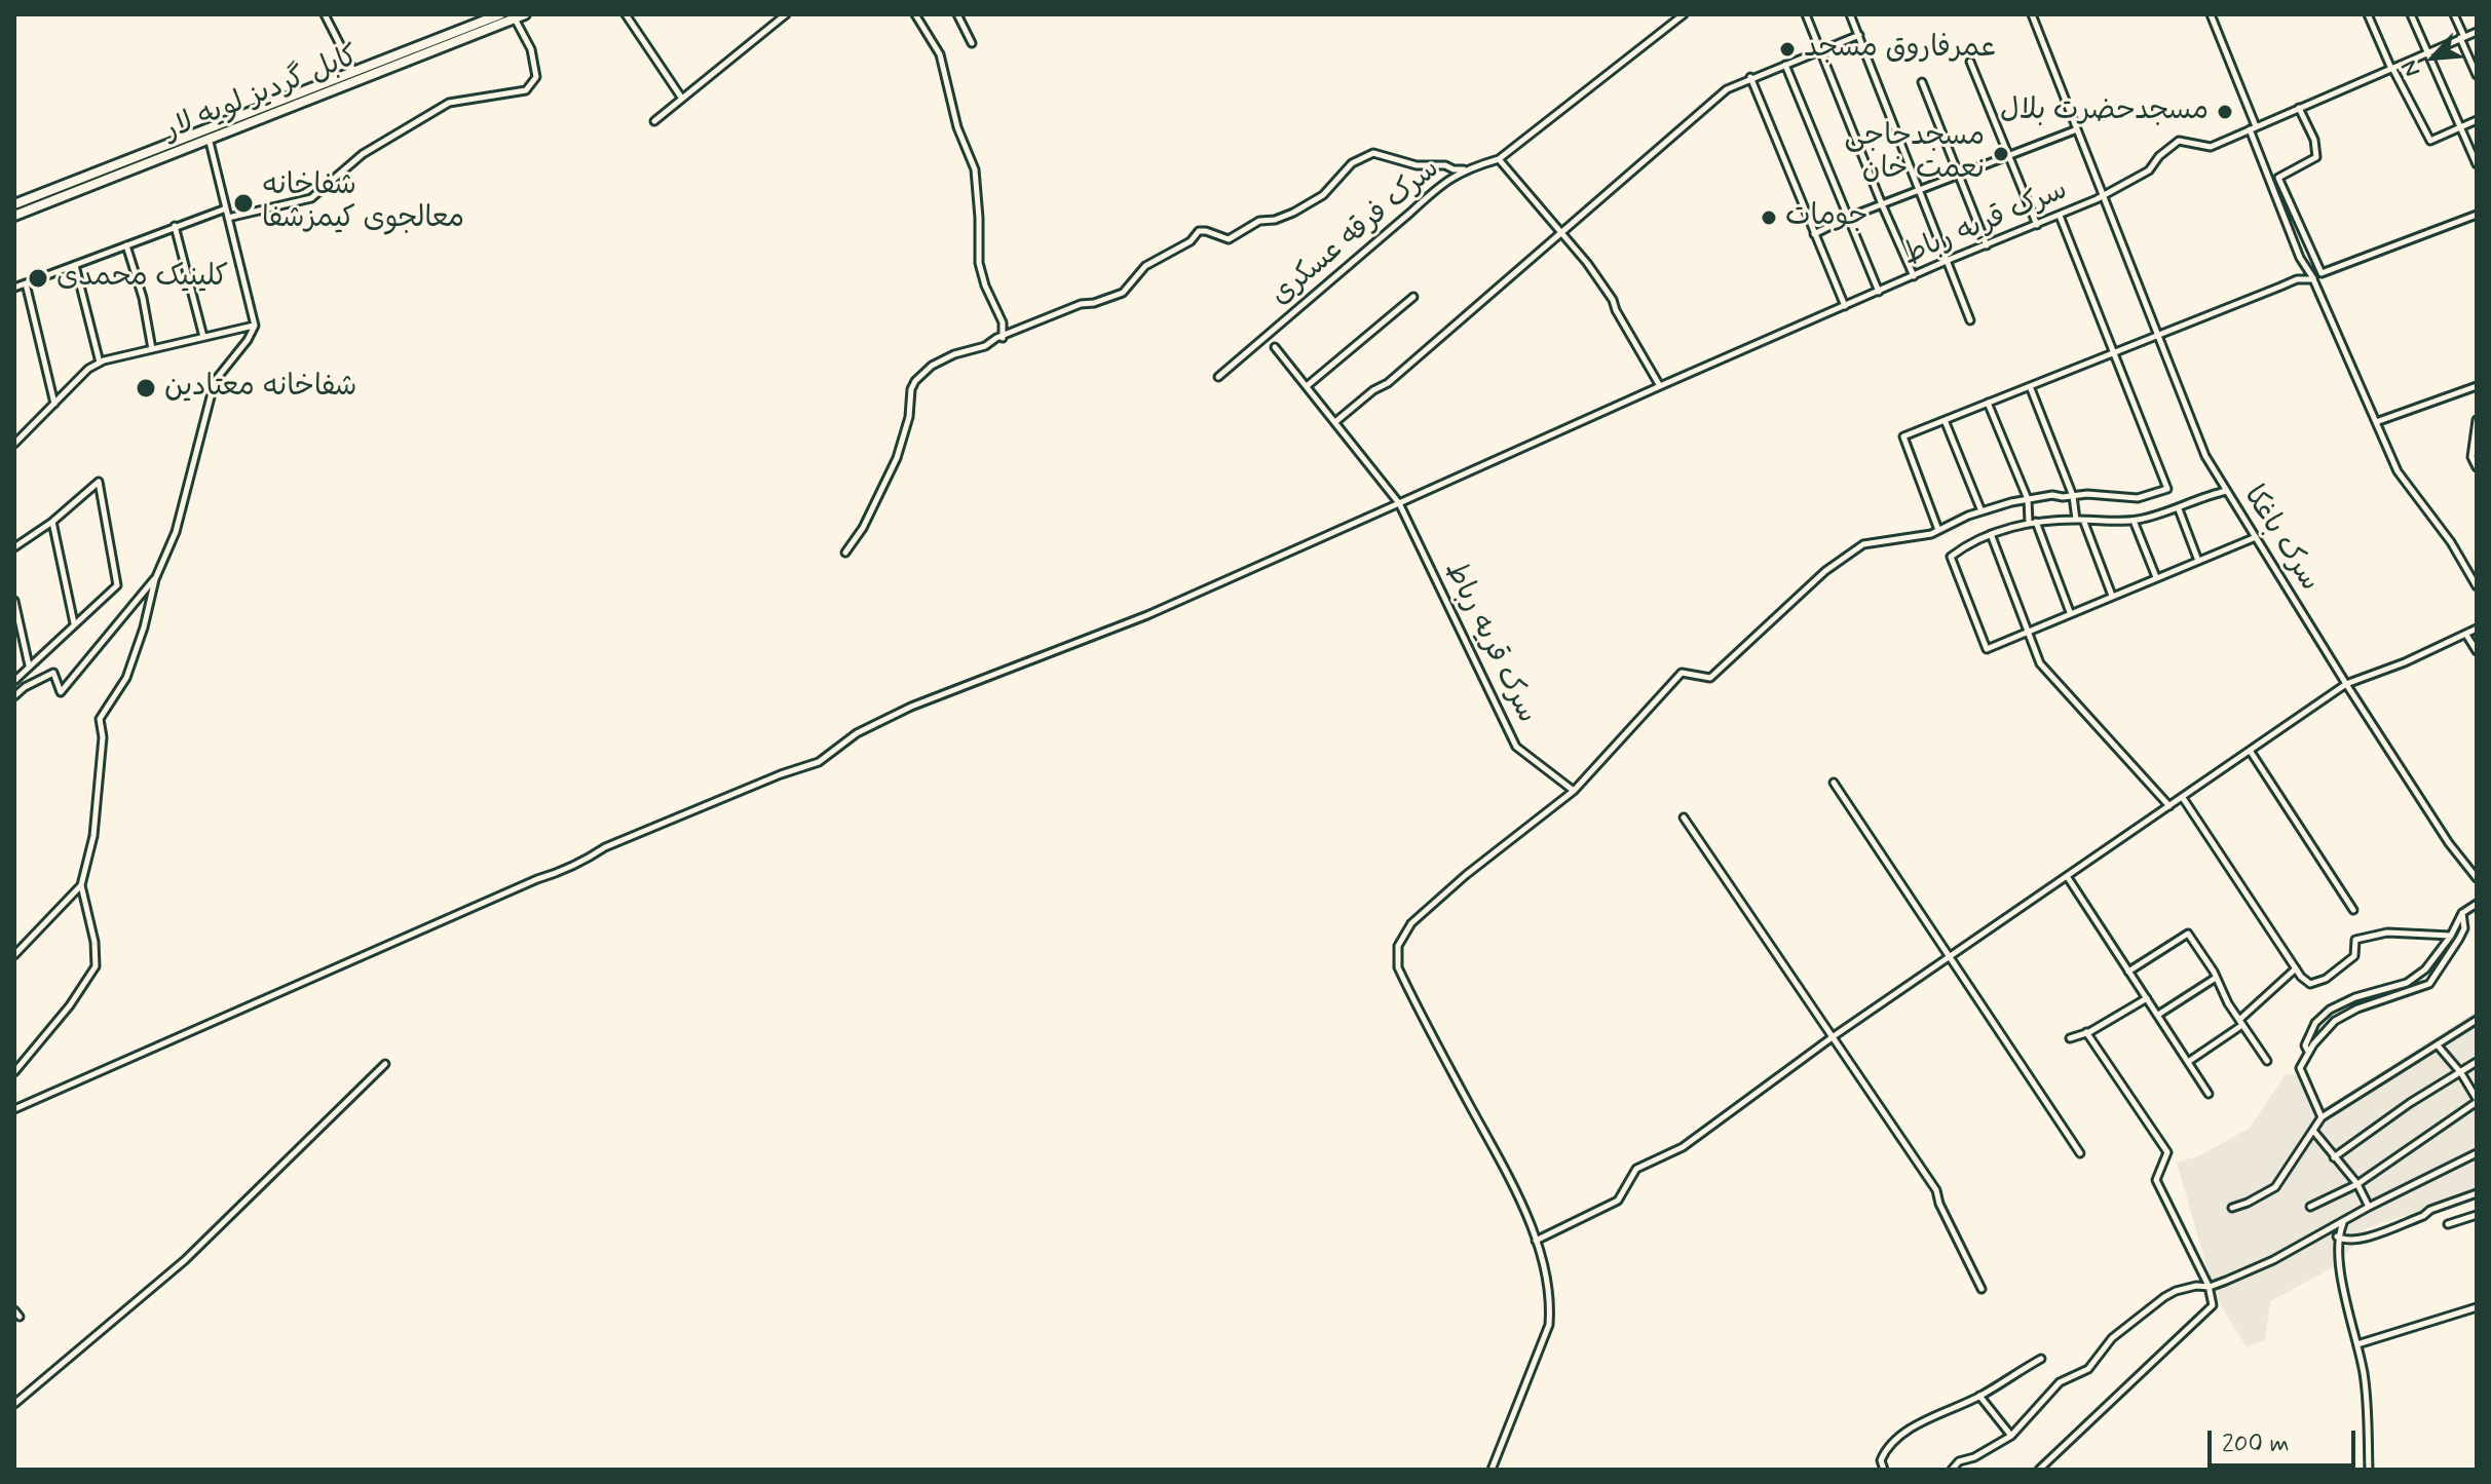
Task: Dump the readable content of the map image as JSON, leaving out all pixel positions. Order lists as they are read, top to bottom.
{
  "streets": {
    "highway": ["کابل گردیز لویه لار"],
    "street": ["سرک قریه رباط", "سرک فرقه عسکری", "سرک باغکا"]
  },
  "crossings": [
    ["سرک قریه رباط", "سرک باغکا"]
  ],
  "places": [
    "عمرفاروق مسجد",
    "مسجدحضرت بلال",
    "مسجدحاجی نعمت خان",
    "شفاخانه معالجوی کیمزشفا",
    "جومات",
    "کلینیک محمدی",
    "شفاخانه معتادین"
  ],
  "scale_bar": "200 m",
  "north": "bottom left"
}
